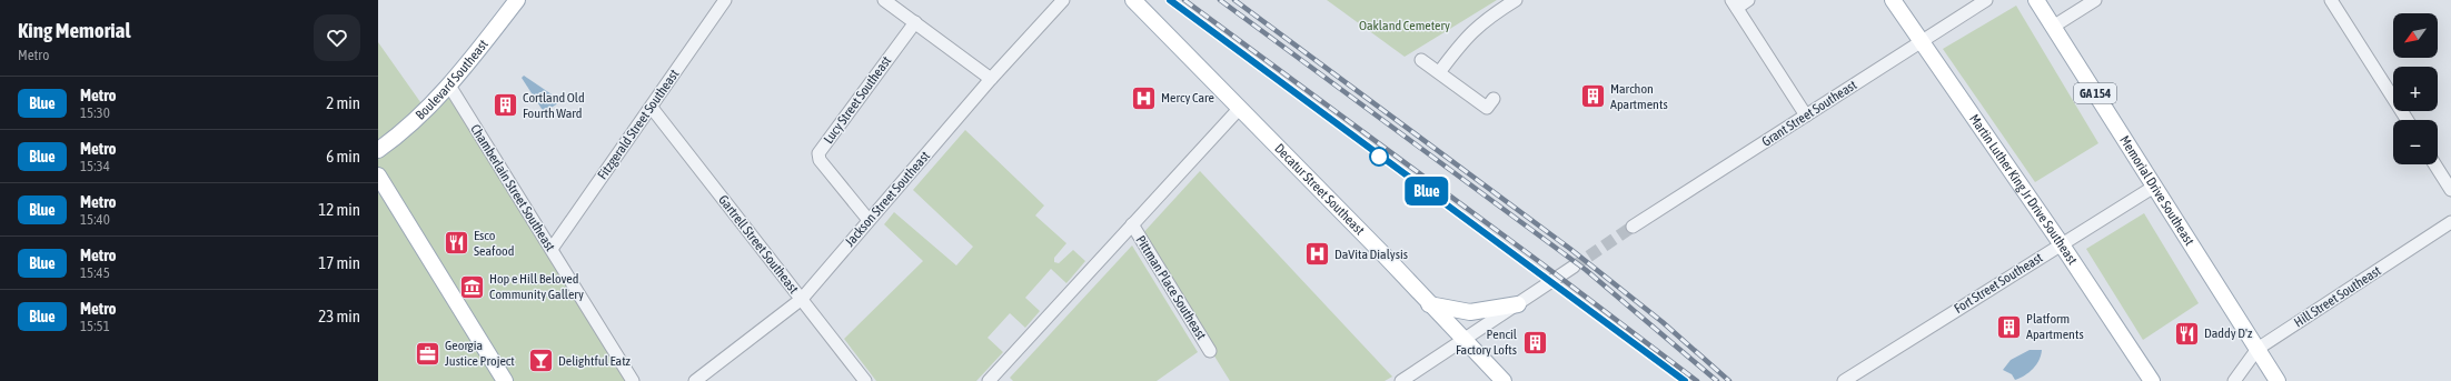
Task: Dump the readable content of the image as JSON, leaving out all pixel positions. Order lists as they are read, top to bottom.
{
  "streets": {
    "main road": [
      "Boulevard Southeast",
      "GA 154",
      "Decatur Street Southeast",
      "Martin Luther King Jr Drive Southeast",
      "Memorial Drive Southeast"
    ],
    "street": [
      "Lucy Street Southeast",
      "Grant Street Southeast",
      "Fitzgerald Street Southeast",
      "Chamberlain Street Southeast",
      "Jackson Street Southeast",
      "Gartrell Street Southeast",
      "Fort Street Southeast",
      "Pittman Place Southeast",
      "Hill Street Southeast"
    ]
  },
  "crossings": [
    ["Boulevard Southeast", "Chamberlain Street Southeast"],
    ["Lucy Street Southeast", "Jackson Street Southeast"],
    ["Grant Street Southeast", "Martin Luther King Jr Drive Southeast"],
    ["Fitzgerald Street Southeast", "Chamberlain Street Southeast"],
    ["Fitzgerald Street Southeast", "Gartrell Street Southeast"],
    ["Martin Luther King Jr Drive Southeast", "Fort Street Southeast"],
    ["Memorial Drive Southeast", "Fort Street Southeast"],
    ["Memorial Drive Southeast", "Hill Street Southeast"],
    ["Jackson Street Southeast", "Gartrell Street Southeast"]
  ],
  "parks": ["Oakland Cemetery"],
  "places": {
    "building": [
      "Marchon Apartments",
      "Cortland Old Fourth Ward",
      "Platform Apartments",
      "Pencil Factory Lofts"
    ],
    "hospital": ["Mercy Care", "DaVita Dialysis"],
    "restaurant": ["Esco Seafood", "Daddy D'z"],
    "museum": ["Hop e Hill Beloved Community Gallery"],
    "office": ["Georgia Justice Project"],
    "bar": ["Delightful Eatz"]
  },
  "lines": ["metro line Blue"],
  "north": "bottom left",
  "page": {
    "heading": ["King Memorial", "Metro"],
    "on_map": "Blue",
    "map_buttons": ["+", "−"],
    "list": [
      {
        "mark": "Blue",
        "name": "Metro",
        "note": "15:30",
        "value": "2 min"
      },
      {
        "mark": "Blue",
        "name": "Metro",
        "note": "15:34",
        "value": "6 min"
      },
      {
        "mark": "Blue",
        "name": "Metro",
        "note": "15:40",
        "value": "12 min"
      },
      {
        "mark": "Blue",
        "name": "Metro",
        "note": "15:45",
        "value": "17 min"
      },
      {
        "mark": "Blue",
        "name": "Metro",
        "note": "15:51",
        "value": "23 min"
      }
    ]
  }
}
